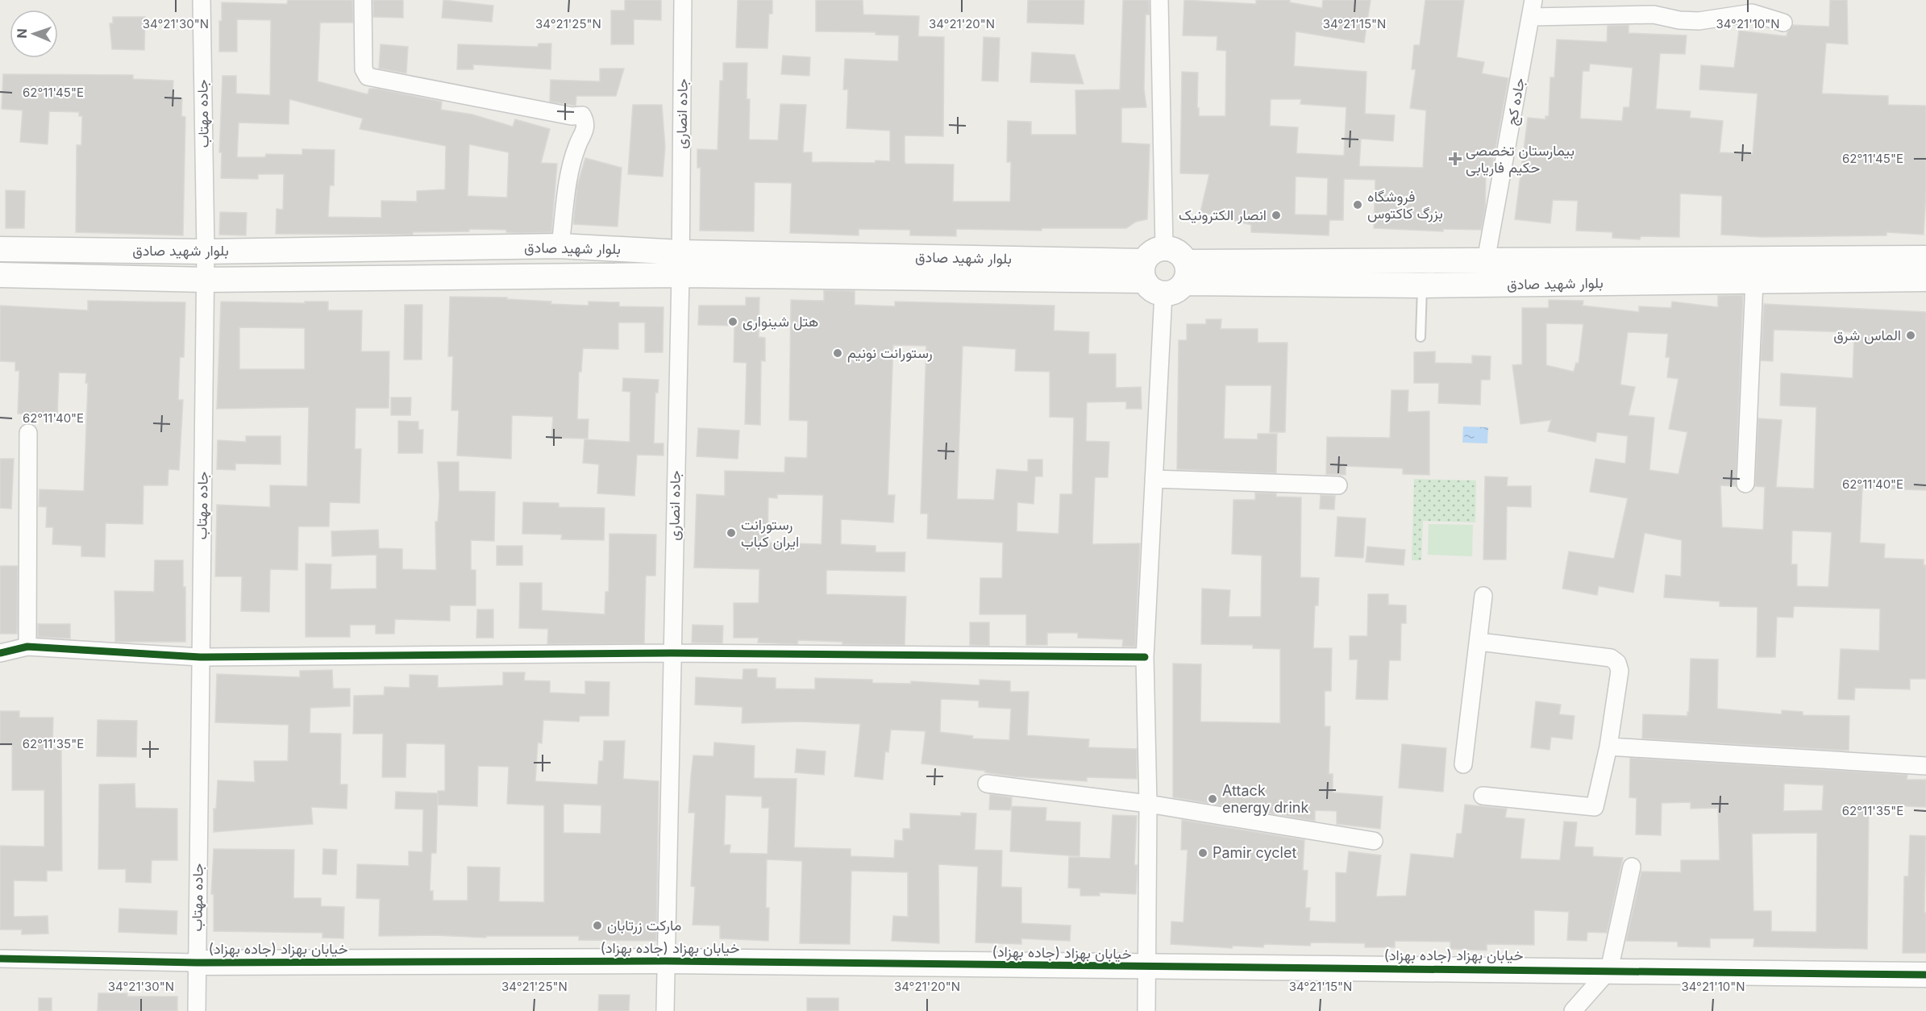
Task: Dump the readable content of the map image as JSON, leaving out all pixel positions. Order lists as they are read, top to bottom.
{
  "streets": {
    "main road": ["بلوار شهید صادق", "خیابان بهزاد (جاده بهزاد)"],
    "street": ["جاده کج", "جاده مهتاب", "جاده انصاری"]
  },
  "crossings": [
    ["جاده کج", "بلوار شهید صادق"],
    ["جاده مهتاب", "بلوار شهید صادق"],
    ["جاده مهتاب", "خیابان بهزاد (جاده بهزاد)"],
    ["جاده انصاری", "بلوار شهید صادق"],
    ["جاده انصاری", "خیابان بهزاد (جاده بهزاد)"]
  ],
  "places": {
    "health": ["بیمارستان تخصصی حکیم فاریابی"],
    "other": [
      "فروشگاه بزرگ کاکتوس",
      "انصار الکترونیک",
      "هتل شینواری",
      "الماس شرق",
      "رستورانت نونیم",
      "رستورانت ایران کباب",
      "Attack energy drink",
      "Pamir cyclet",
      "مارکت زرتابان"
    ]
  },
  "north": "left",
  "coordinates": [
    "34°21'30\"N",
    "34°21'25\"N",
    "34°21'20\"N",
    "34°21'15\"N",
    "34°21'10\"N",
    "62°11'45\"E",
    "62°11'40\"E",
    "62°11'35\"E"
  ]
}
